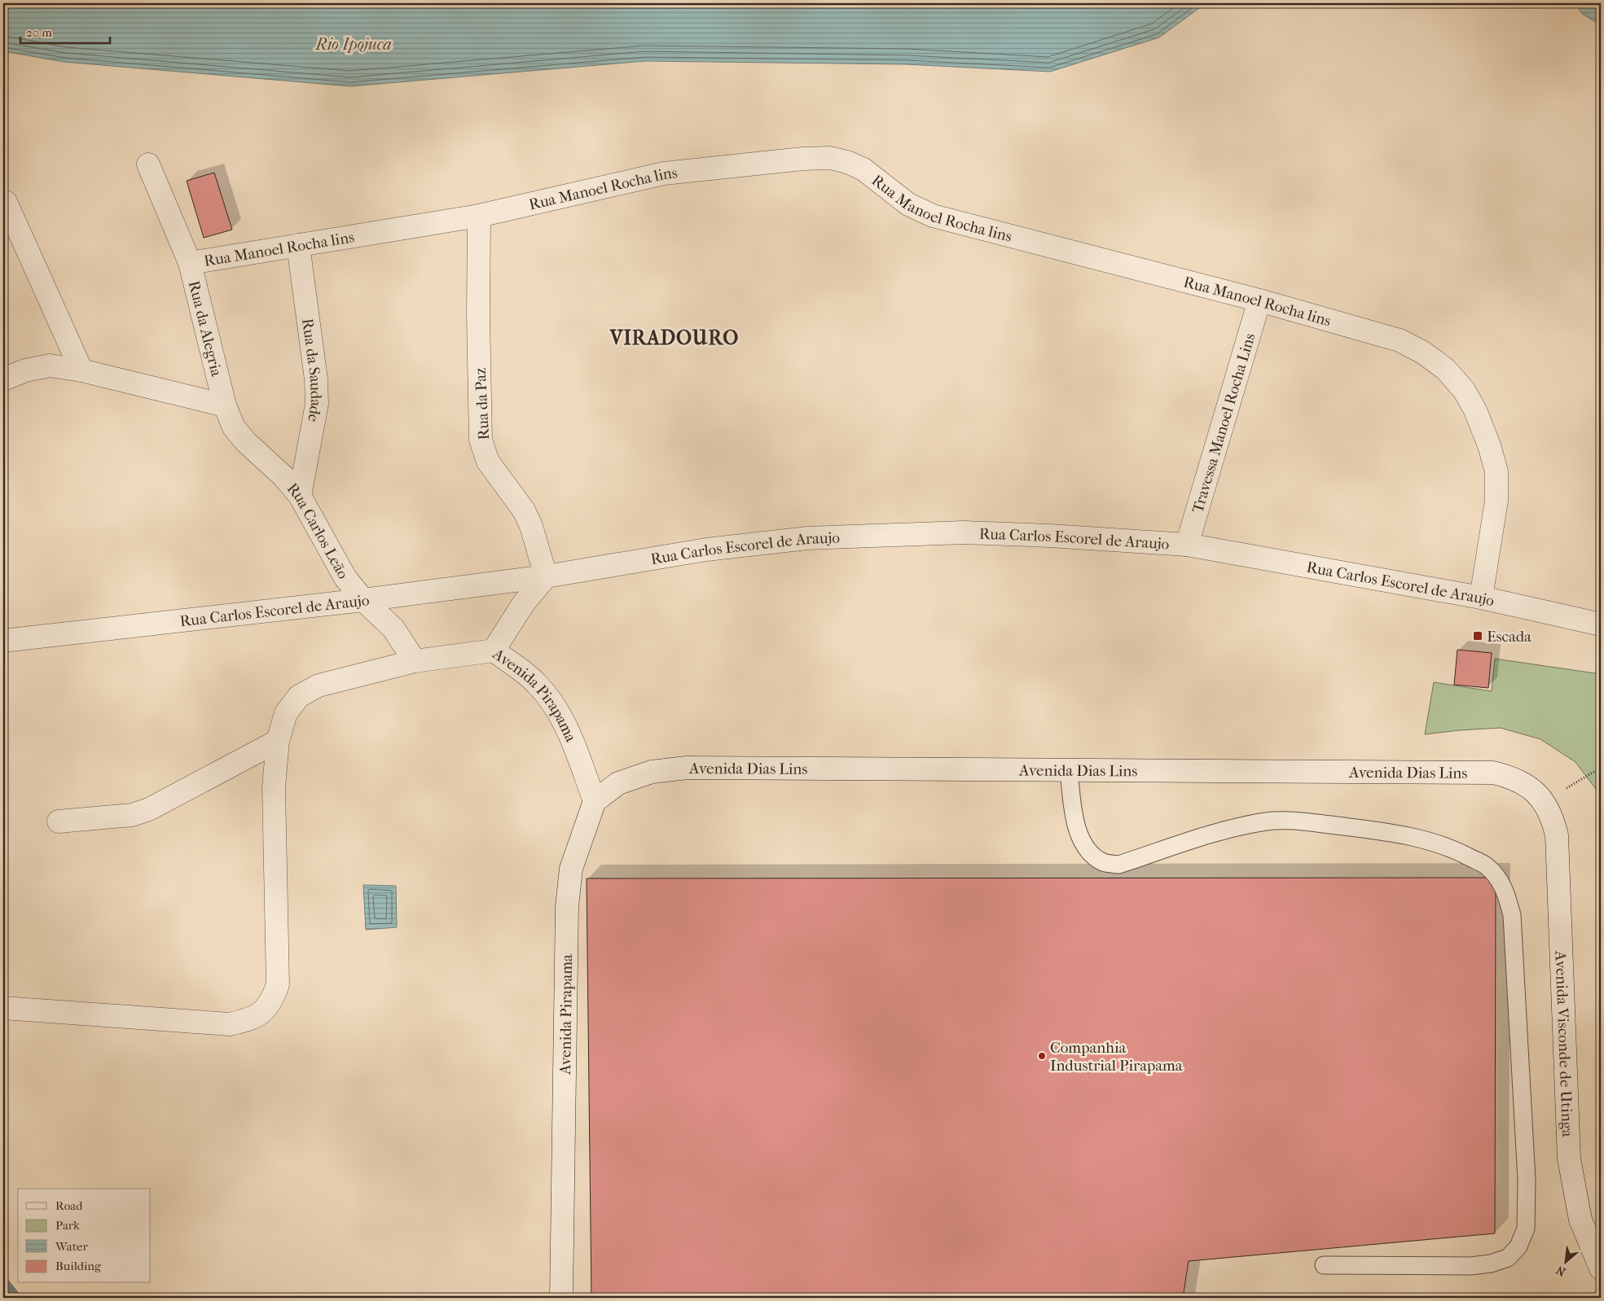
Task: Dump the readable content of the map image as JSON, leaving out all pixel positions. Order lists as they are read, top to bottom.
{
  "streets": {
    "street": [
      "Rua Manoel Rocha lins",
      "Rua da Alegria",
      "Rua da Saudade",
      "Rua da Paz",
      "Travessa Manoel Rocha Lins",
      "Rua Carlos Leão",
      "Rua Carlos Escorel de Araujo",
      "Avenida Pirapama",
      "Avenida Dias Lins",
      "Avenida Visconde de Utinga"
    ]
  },
  "crossings": [
    ["Rua Manoel Rocha lins", "Rua da Alegria"],
    ["Rua Manoel Rocha lins", "Rua da Saudade"],
    ["Rua Manoel Rocha lins", "Rua da Paz"],
    ["Rua Manoel Rocha lins", "Travessa Manoel Rocha Lins"],
    ["Rua Manoel Rocha lins", "Rua Carlos Escorel de Araujo"],
    ["Rua da Alegria", "Rua Carlos Leão"],
    ["Rua da Saudade", "Rua Carlos Leão"],
    ["Rua da Paz", "Rua Carlos Escorel de Araujo"],
    ["Travessa Manoel Rocha Lins", "Rua Carlos Escorel de Araujo"],
    ["Rua Carlos Leão", "Rua Carlos Escorel de Araujo"],
    ["Rua Carlos Leão", "Avenida Pirapama"],
    ["Avenida Pirapama", "Avenida Dias Lins"],
    ["Avenida Dias Lins", "Avenida Visconde de Utinga"]
  ],
  "districts": ["VIRADOURO"],
  "water": ["Rio Ipojuca"],
  "places": {
    "transit": ["Escada"],
    "other": ["Companhia Industrial Pirapama"]
  },
  "legend": [
    "Road",
    "Park",
    "Water",
    "Building"
  ],
  "scale_bar": "20 m",
  "north": "bottom left"
}
